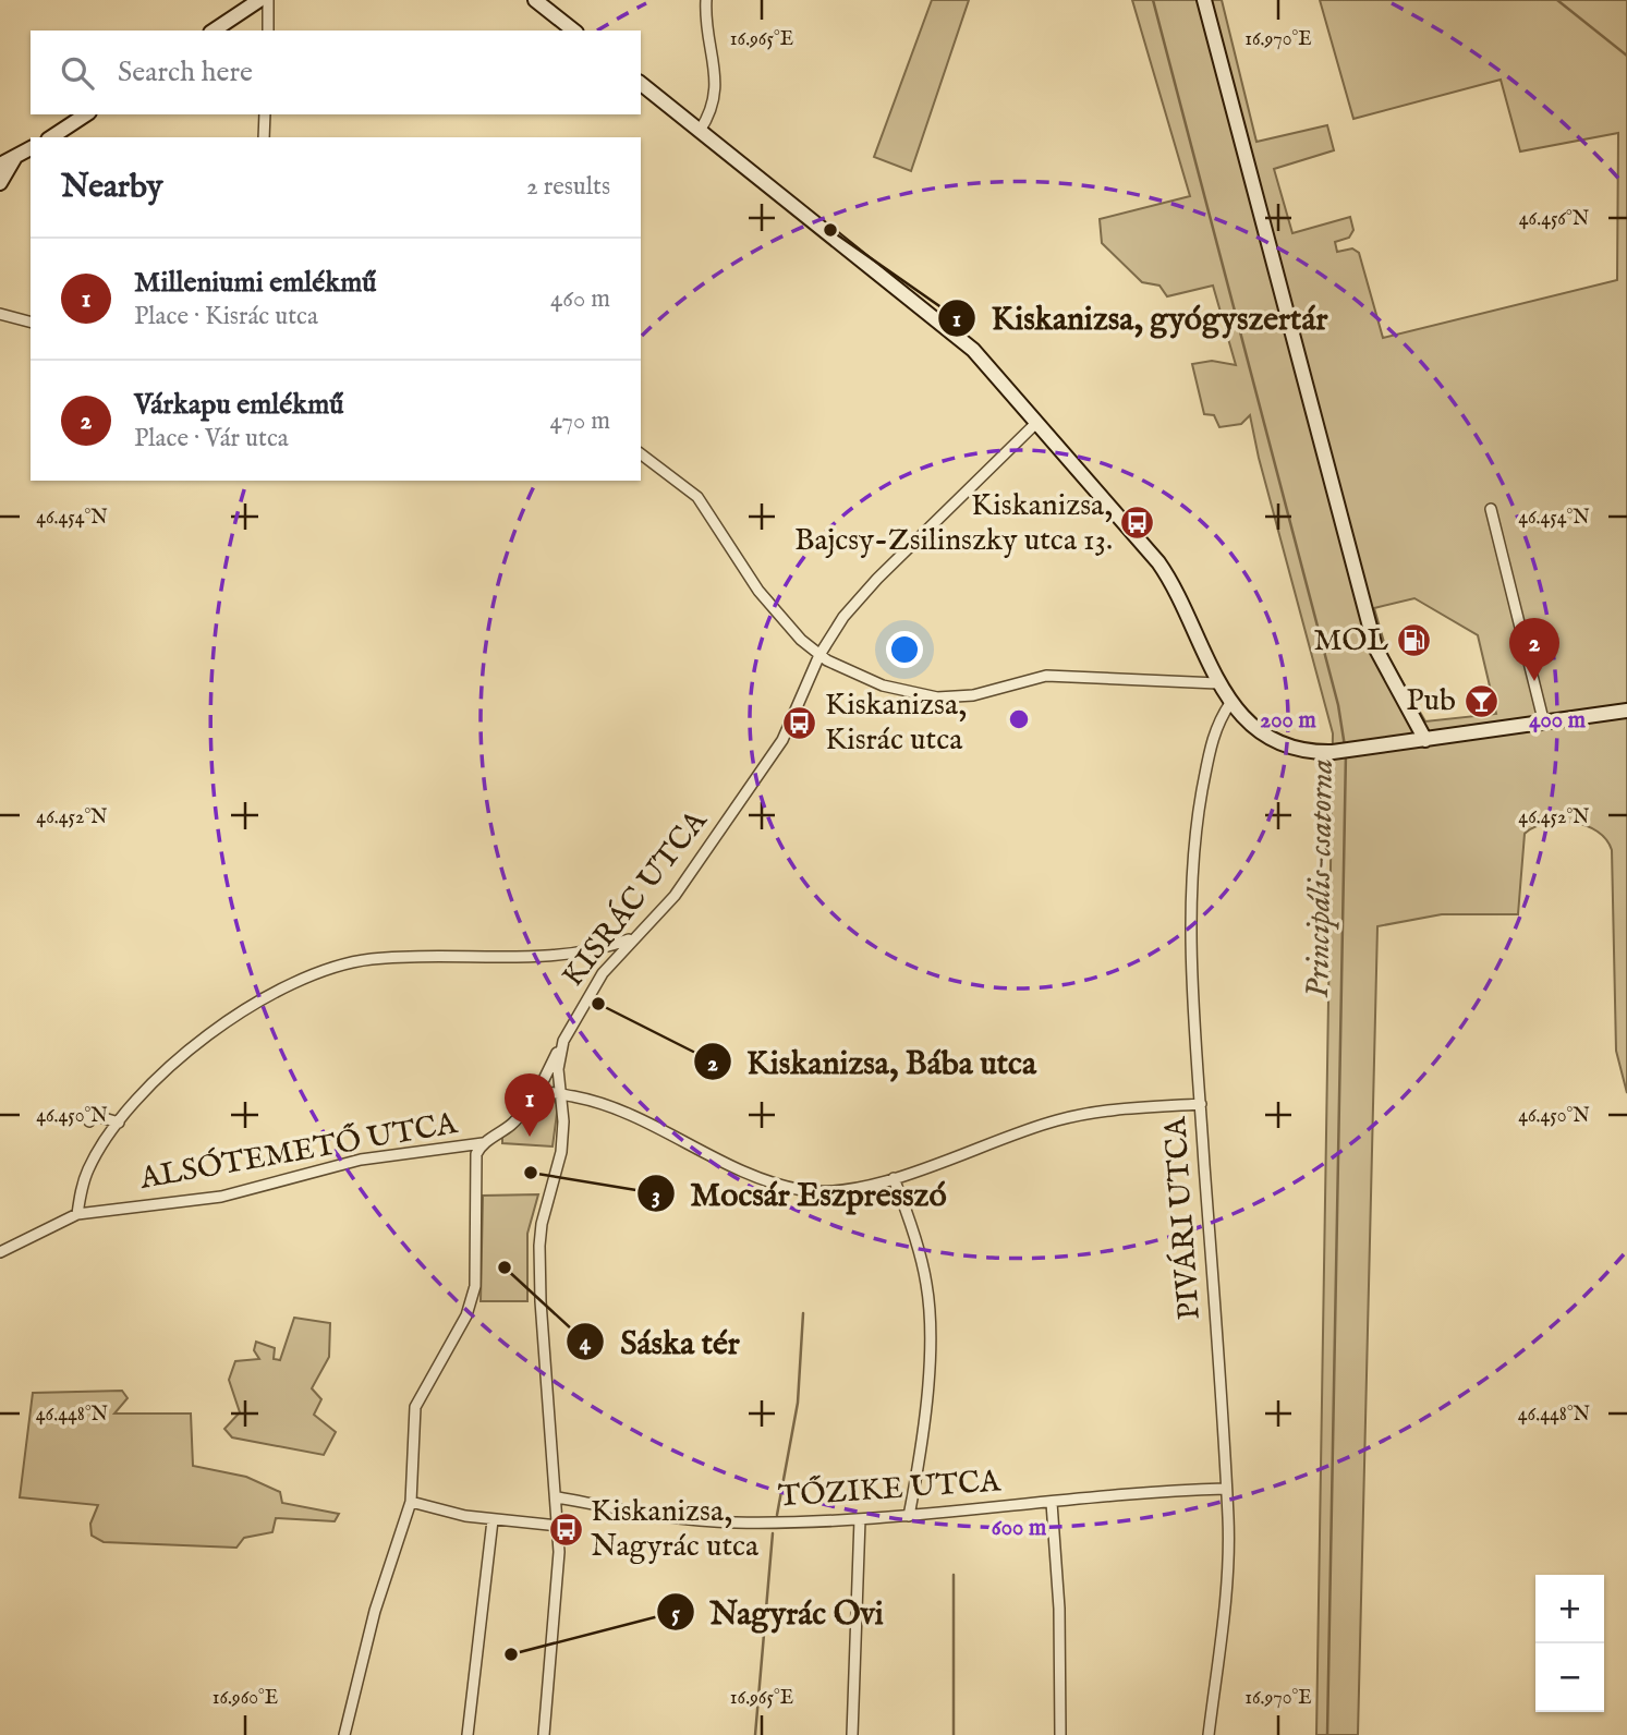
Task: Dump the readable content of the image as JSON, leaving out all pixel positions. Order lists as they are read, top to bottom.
{
  "streets": {
    "street": [
      "KISRÁC UTCA",
      "ALSÓTEMETŐ UTCA",
      "PIVÁRI UTCA",
      "TŐZIKE UTCA"
    ]
  },
  "crossings": [
    ["KISRÁC UTCA", "TŐZIKE UTCA"],
    ["PIVÁRI UTCA", "TŐZIKE UTCA"]
  ],
  "water": ["Principális-csatorna"],
  "places": {
    "other": [
      "Kiskanizsa, gyógyszertár",
      "Kiskanizsa, Bába utca",
      "Mocsár Eszpresszó",
      "Sáska tér",
      "Nagyrác Ovi"
    ],
    "bus stop": ["Kiskanizsa, Bajcsy-Zsilinszky utca 13.", "Kiskanizsa, Kisrác utca", "Kiskanizsa, Nagyrác utca"],
    "fuel station": ["MOL"],
    "bar": ["Pub"]
  },
  "page": {
    "search": "Search here",
    "heading": ["Nearby", "2 results"],
    "list": [
      {
        "mark": "1",
        "name": "Milleniumi emlékmű",
        "note": "Place · Kisrác utca",
        "value": "460 m"
      },
      {
        "mark": "2",
        "name": "Várkapu emlékmű",
        "note": "Place · Vár utca",
        "value": "470 m"
      }
    ],
    "pins": ["2", "1"],
    "map_buttons": ["+", "−"]
  },
  "coordinates": [
    "16.965°E",
    "16.970°E",
    "46.456°N",
    "46.454°N",
    "46.452°N",
    "46.450°N",
    "46.448°N",
    "16.960°E"
  ],
  "rings": ["200 m", "400 m", "600 m"]
}
